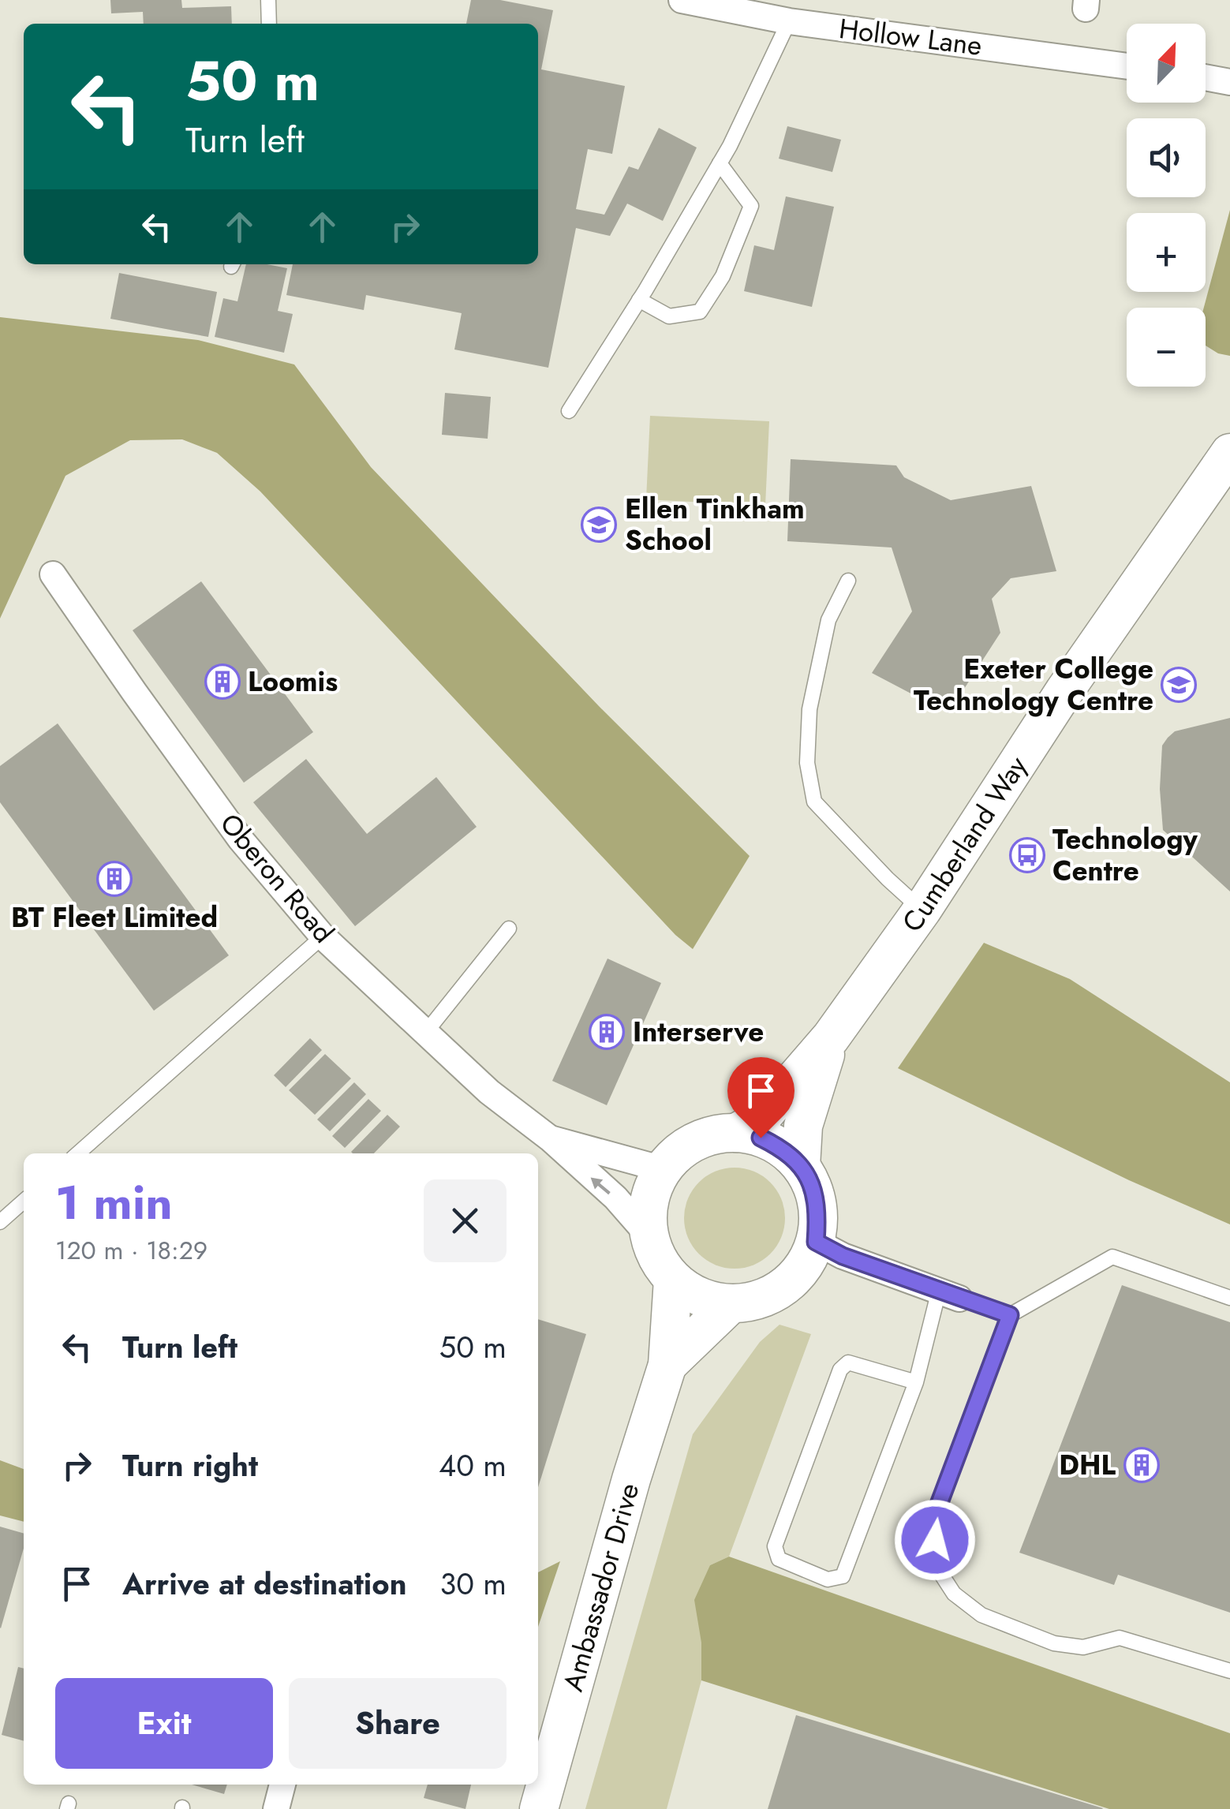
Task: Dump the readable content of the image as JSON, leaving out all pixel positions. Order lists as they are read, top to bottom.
{
  "streets": {
    "main road": ["Cumberland Way", "Ambassador Drive"],
    "street": ["Hollow Lane", "Oberon Road"]
  },
  "crossings": [
    ["Cumberland Way", "Oberon Road"],
    ["Cumberland Way", "Ambassador Drive"],
    ["Oberon Road", "Ambassador Drive"]
  ],
  "places": {
    "school or university": ["Ellen Tinkham School", "Exeter College Technology Centre"],
    "building": [
      "Loomis",
      "BT Fleet Limited",
      "Interserve",
      "DHL"
    ],
    "bus stop": ["Technology Centre"]
  },
  "north": "top right",
  "page": {
    "map_buttons": ["+", "−"],
    "turn": ["50 m", "Turn left"],
    "heading": ["1 min", "120 m · 18:29"],
    "list": [
      {
        "name": "Turn left",
        "value": "50 m"
      },
      {
        "name": "Turn right",
        "value": "40 m"
      },
      {
        "name": "Arrive at destination",
        "value": "30 m"
      }
    ],
    "buttons": ["Exit", "Share"]
  }
}
